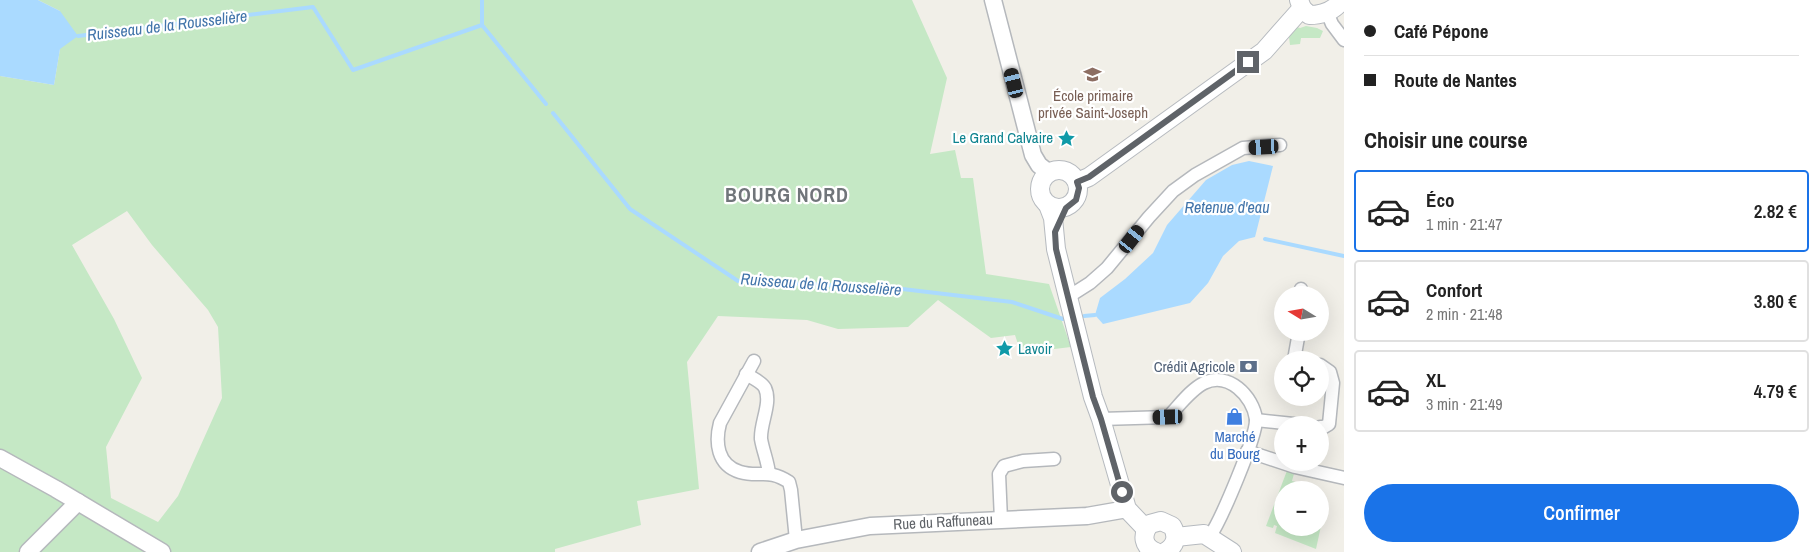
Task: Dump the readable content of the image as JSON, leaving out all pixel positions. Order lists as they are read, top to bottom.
{
  "streets": {
    "street": ["Rue du Raffuneau"]
  },
  "districts": ["BOURG NORD"],
  "water": ["Ruisseau de la Rousselière", "Retenue d'eau"],
  "places": {
    "school or university": ["École primaire privée Saint-Joseph"],
    "place": ["Le Grand Calvaire", "Lavoir"],
    "bank": ["Crédit Agricole"],
    "shop": ["Marché du Bourg"]
  },
  "north": "left",
  "page": {
    "banner": ["Café Pépone", "Route de Nantes"],
    "heading": "Choisir une course",
    "list": [
      {
        "name": "Éco",
        "note": "1 min · 21:47",
        "value": "2.82 €"
      },
      {
        "name": "Confort",
        "note": "2 min · 21:48",
        "value": "3.80 €"
      },
      {
        "name": "XL",
        "note": "3 min · 21:49",
        "value": "4.79 €"
      }
    ],
    "map_buttons": ["+", "−"],
    "buttons": "Confirmer"
  }
}
